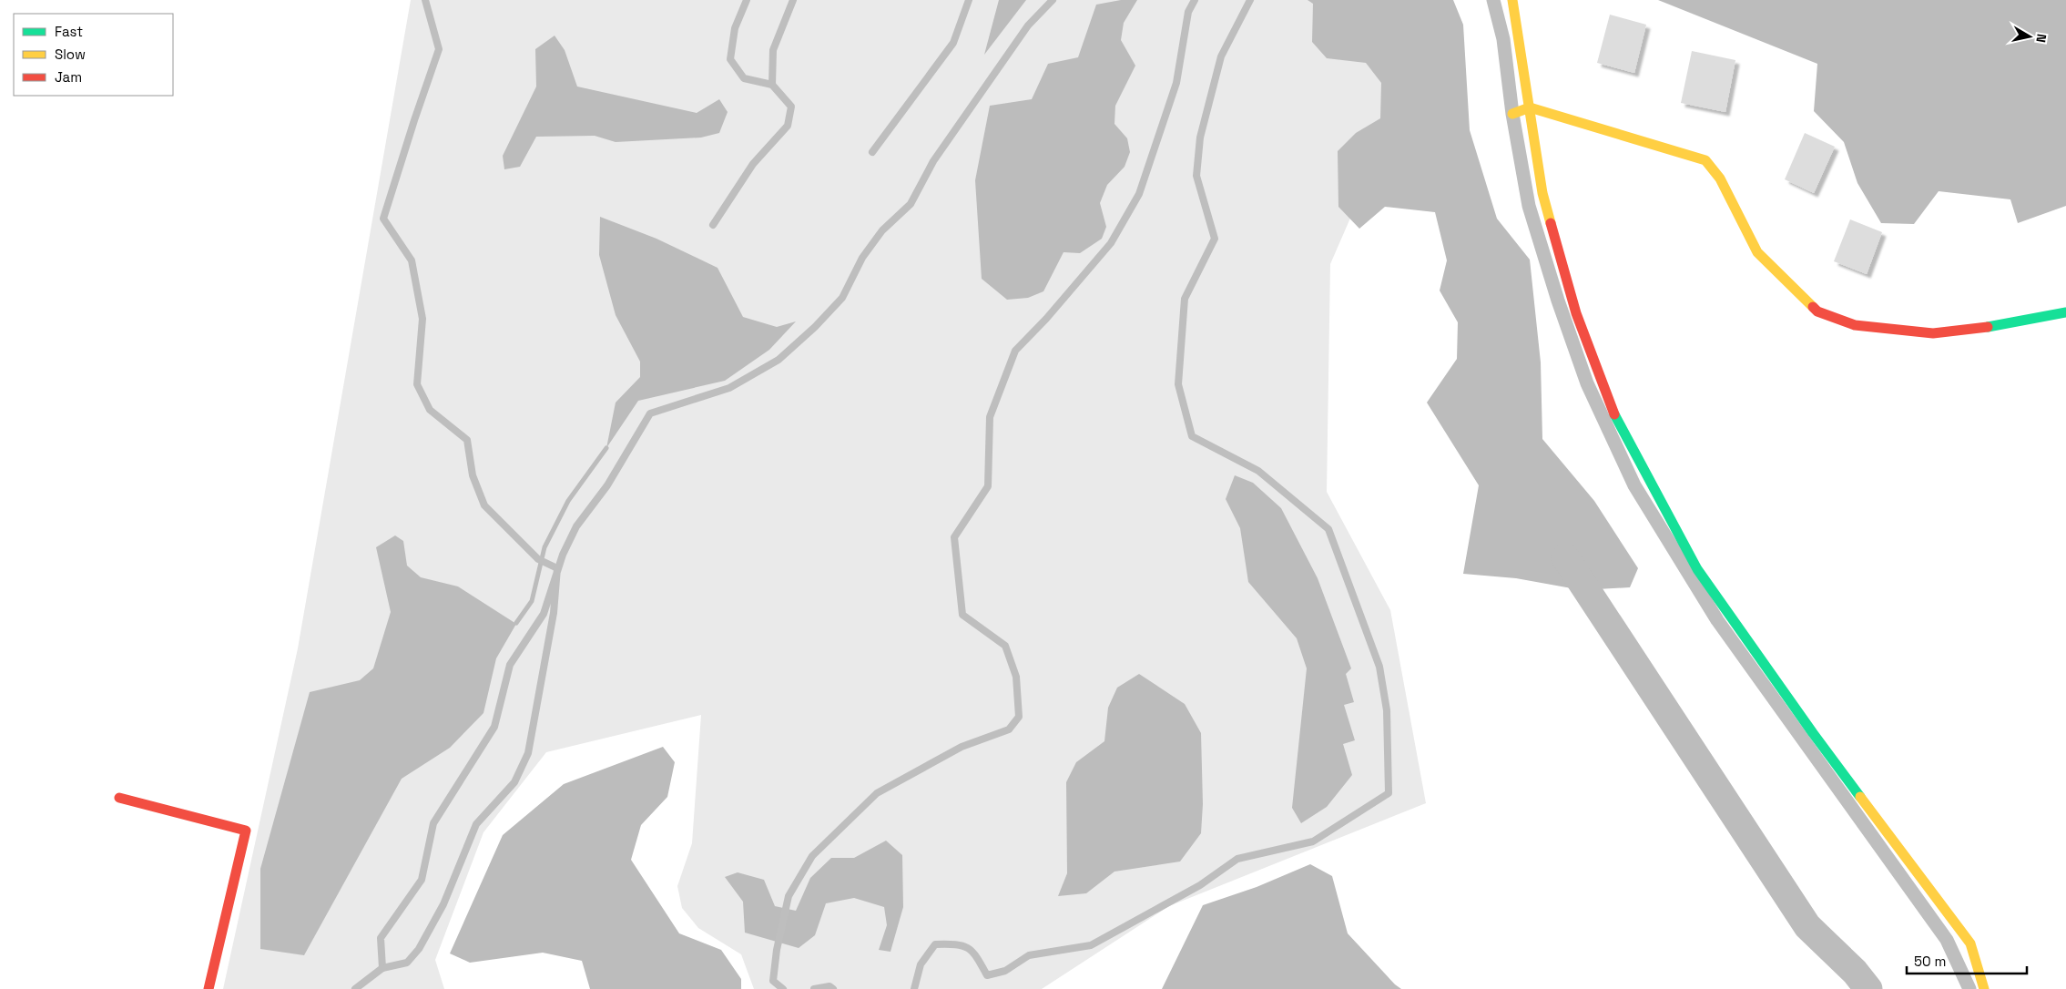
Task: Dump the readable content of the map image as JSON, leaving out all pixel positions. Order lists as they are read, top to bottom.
{
  "legend": ["Fast", "Slow", "Jam"],
  "scale_bar": "50 m",
  "north": "right"
}
